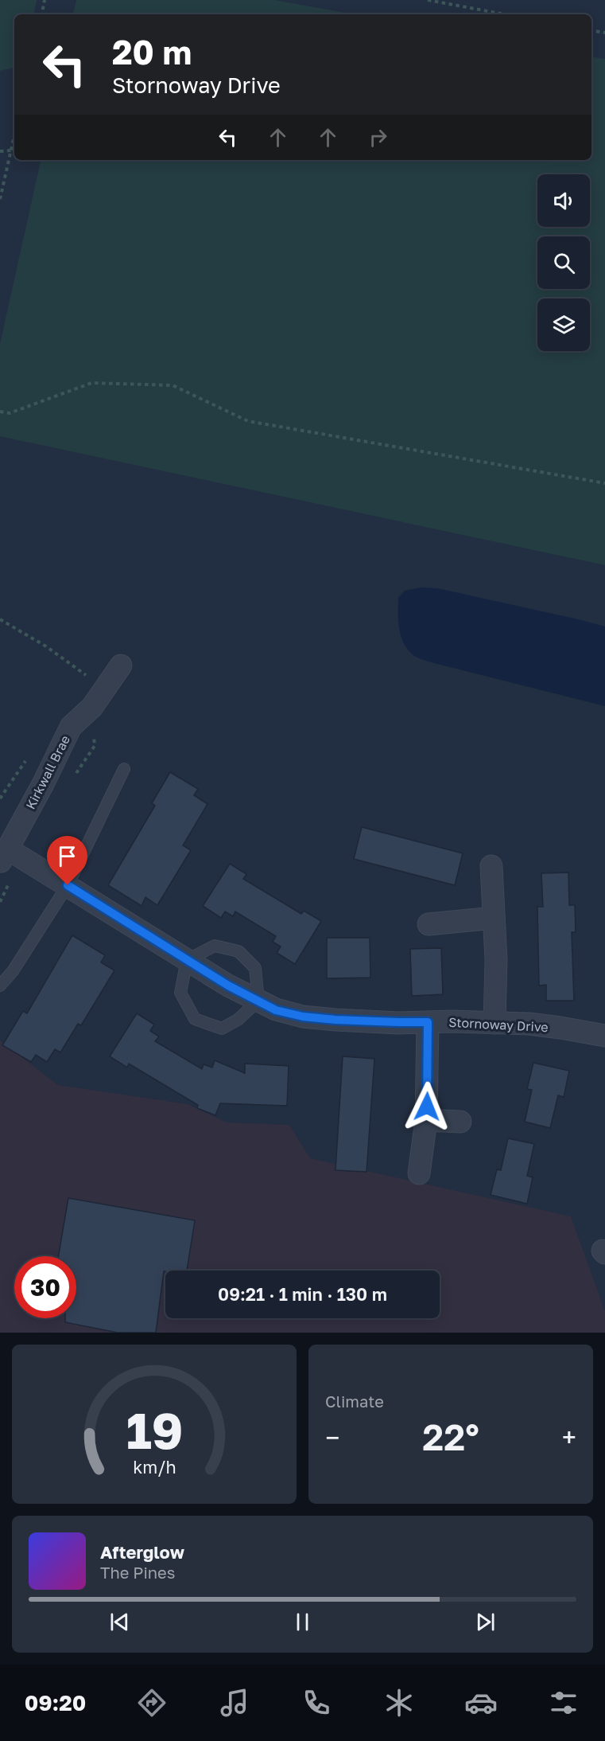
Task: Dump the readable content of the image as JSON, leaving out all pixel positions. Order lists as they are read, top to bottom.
{
  "streets": {
    "street": ["Kirkwall Brae", "Stornoway Drive"]
  },
  "crossings": [
    ["Kirkwall Brae", "Stornoway Drive"]
  ],
  "page": {
    "turn": ["20 m", "Stornoway Drive"],
    "limit": "30",
    "trip": "09:21 · 1 min · 130 m",
    "tile": "Climate",
    "heat": ["−", "22°", "+"],
    "song": ["Afterglow", "The Pines"],
    "tabs": "09:20",
    "gauge": ["19", "km/h"]
  }
}
